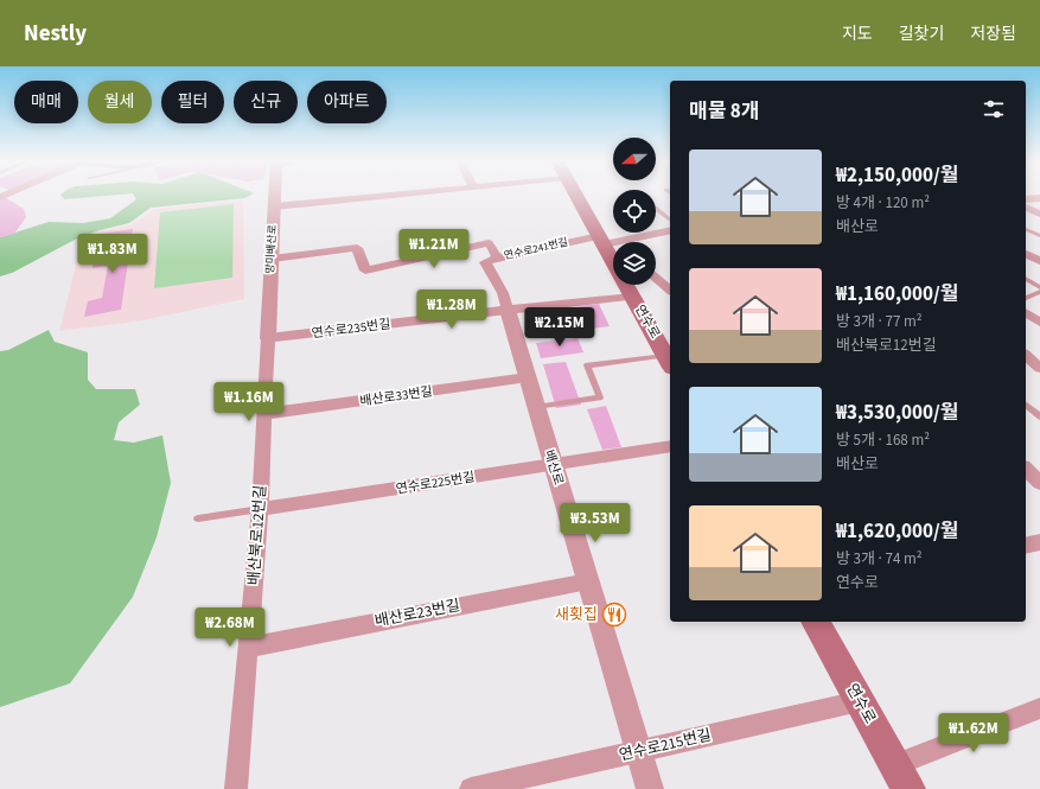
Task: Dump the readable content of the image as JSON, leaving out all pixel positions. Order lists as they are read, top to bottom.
{
  "streets": {
    "main road": ["연수로"],
    "street": [
      "망미배산로",
      "연수로241번길",
      "연수로235번길",
      "배산로33번길",
      "배산로",
      "연수로225번길",
      "배산북로12번길",
      "배산로23번길",
      "연수로215번길"
    ]
  },
  "crossings": [
    ["망미배산로", "연수로241번길"],
    ["망미배산로", "연수로235번길"],
    ["망미배산로", "배산북로12번길"],
    ["연수로241번길", "연수로"],
    ["연수로", "연수로235번길"],
    ["연수로", "연수로215번길"],
    ["연수로235번길", "배산로"],
    ["연수로235번길", "배산북로12번길"],
    ["배산로33번길", "배산로"],
    ["배산로33번길", "배산북로12번길"],
    ["배산로", "연수로225번길"],
    ["배산로", "배산로23번길"],
    ["배산로", "연수로215번길"],
    ["연수로225번길", "배산북로12번길"],
    ["배산북로12번길", "배산로23번길"]
  ],
  "places": {
    "restaurant": ["새횟집"]
  },
  "north": "left",
  "page": {
    "header": "Nestly",
    "nav": ["지도", "길찾기", "저장됨"],
    "chip": [
      "매매",
      "월세",
      "필터",
      "신규",
      "아파트"
    ],
    "heading": "매물 8개",
    "list": [
      {
        "name": "₩2,150,000/월",
        "note": "방 4개 · 120 m² · 배산로"
      },
      {
        "name": "₩1,160,000/월",
        "note": "방 3개 · 77 m² · 배산북로12번길"
      },
      {
        "name": "₩3,530,000/월",
        "note": "방 5개 · 168 m² · 배산로"
      },
      {
        "name": "₩1,620,000/월",
        "note": "방 3개 · 74 m² · 연수로"
      }
    ],
    "price": [
      "₩1.21M",
      "₩1.83M",
      "₩1.28M",
      "₩2.15M",
      "₩1.16M",
      "₩3.53M",
      "₩2.68M",
      "₩1.62M"
    ]
  }
}
